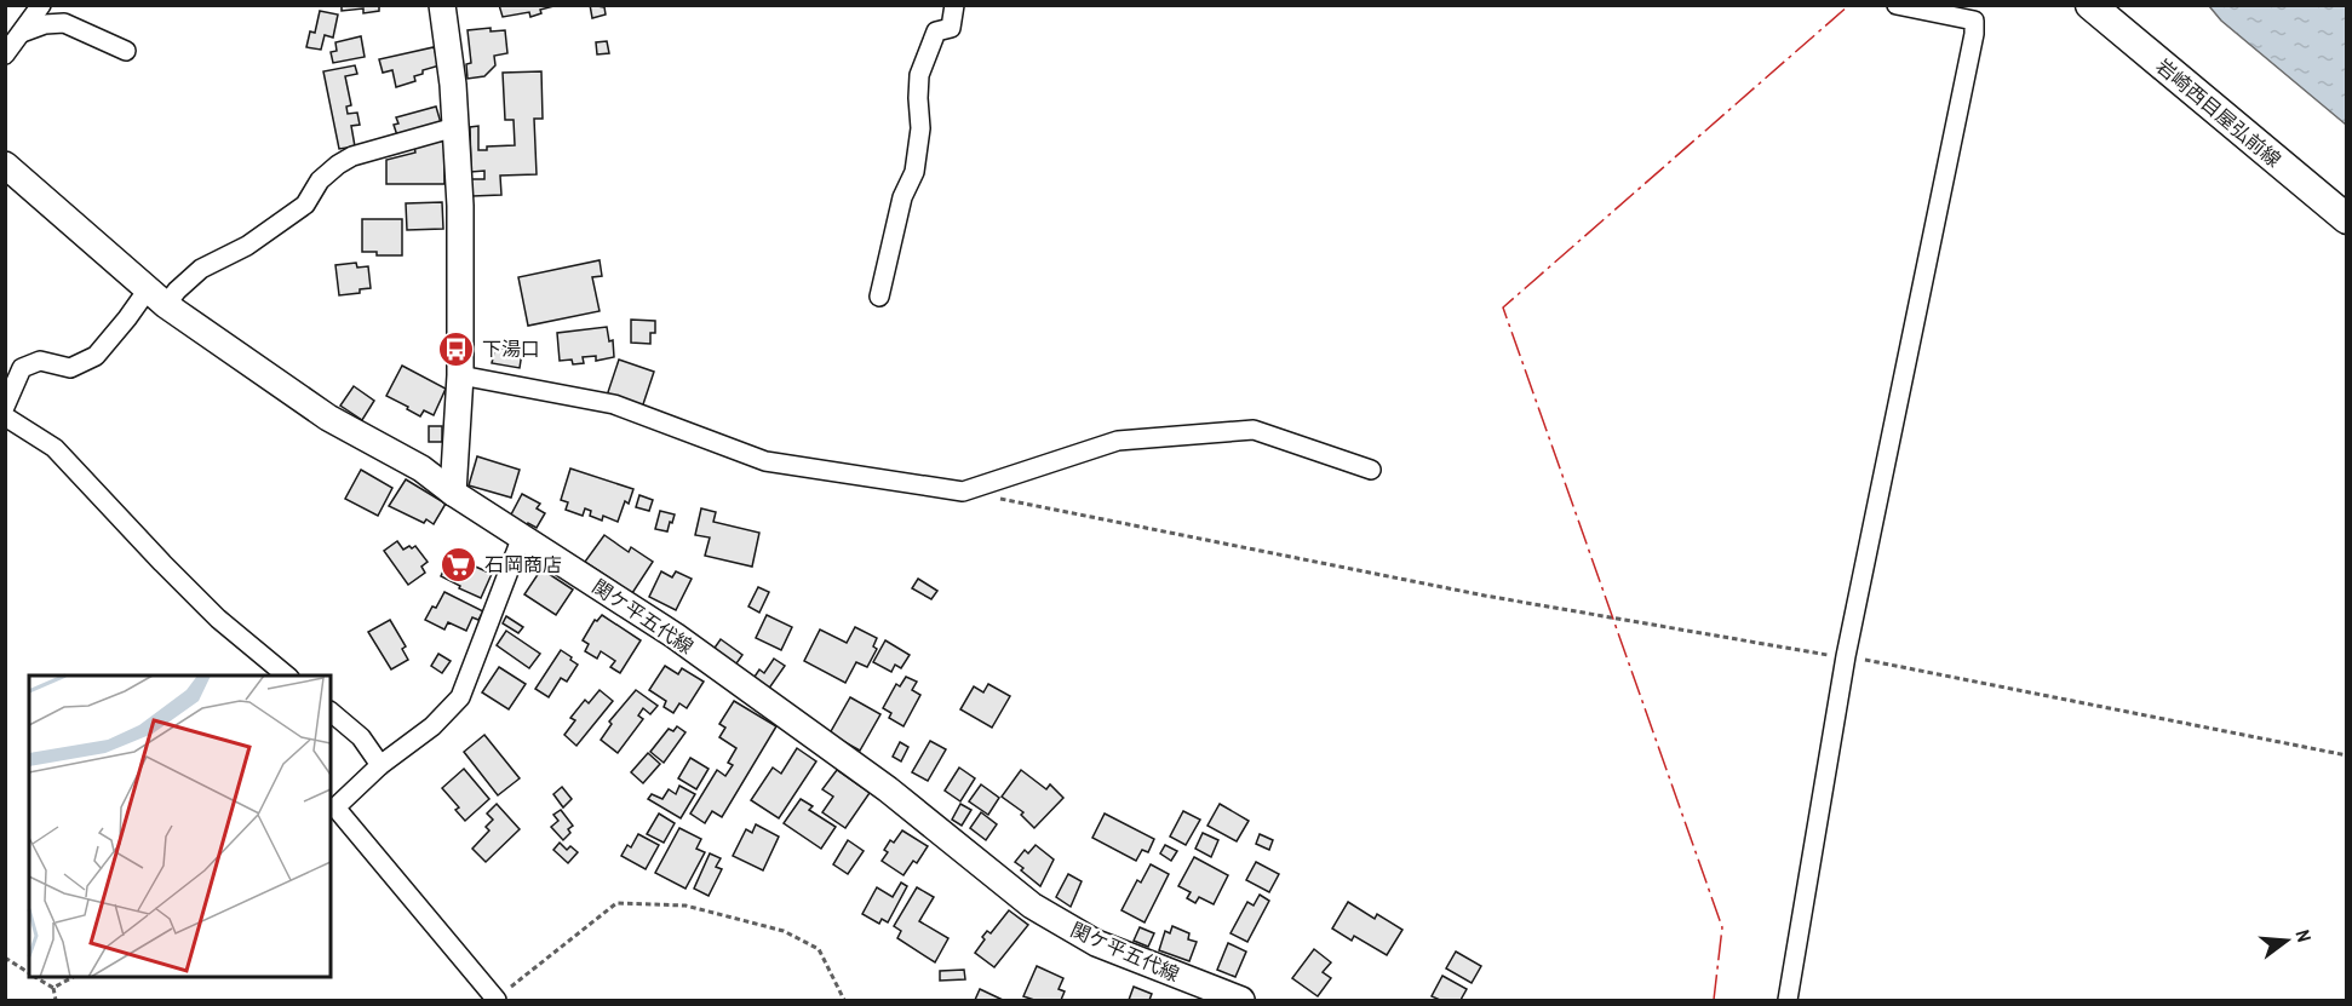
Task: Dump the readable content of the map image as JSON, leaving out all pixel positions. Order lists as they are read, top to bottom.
{
  "streets": {
    "main road": ["岩崎西目屋弘前線", "関ケ平五代線"]
  },
  "places": {
    "bus stop": ["下湯口"],
    "supermarket": ["石岡商店"]
  },
  "north": "right"
}
